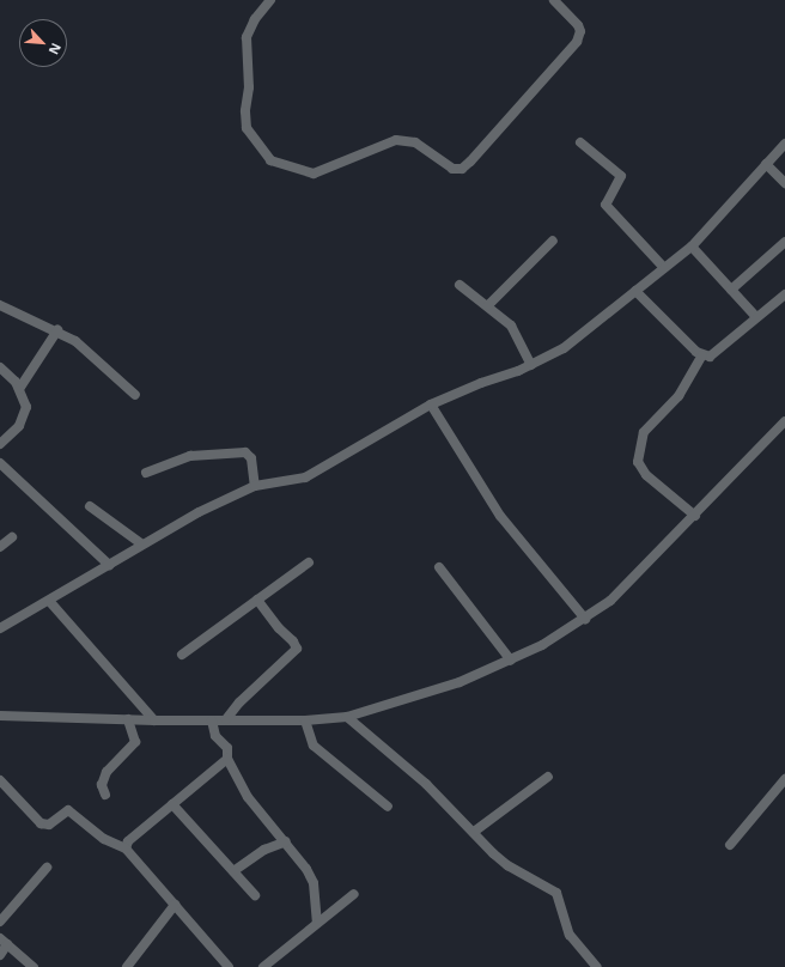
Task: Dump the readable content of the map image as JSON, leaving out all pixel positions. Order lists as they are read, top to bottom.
{
  "north": "bottom right"
}
